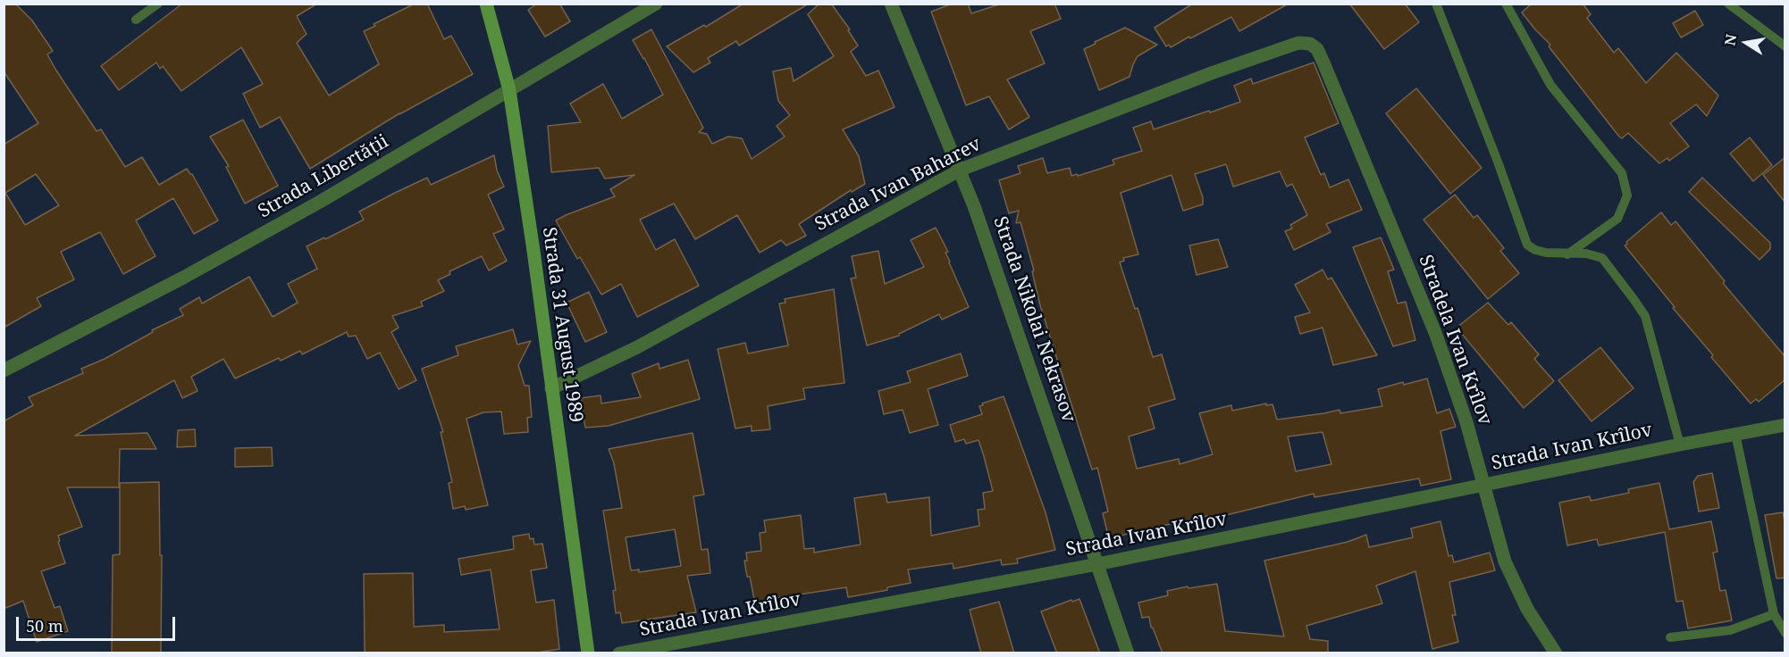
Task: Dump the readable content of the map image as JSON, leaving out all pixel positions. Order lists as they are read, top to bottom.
{
  "streets": {
    "main road": ["Strada 31 August 1989"],
    "street": [
      "Strada Libertății",
      "Strada Ivan Baharev",
      "Strada Nikolai Nekrasov",
      "Stradela Ivan Krîlov",
      "Strada Ivan Krîlov"
    ]
  },
  "crossings": [
    ["Strada Libertății", "Strada 31 August 1989"],
    ["Strada Ivan Baharev", "Strada Nikolai Nekrasov"],
    ["Strada Ivan Baharev", "Strada 31 August 1989"],
    ["Strada Ivan Baharev", "Stradela Ivan Krîlov"],
    ["Strada Nikolai Nekrasov", "Strada Ivan Krîlov"],
    ["Stradela Ivan Krîlov", "Strada Ivan Krîlov"]
  ],
  "scale_bar": "50 m",
  "north": "left"
}
